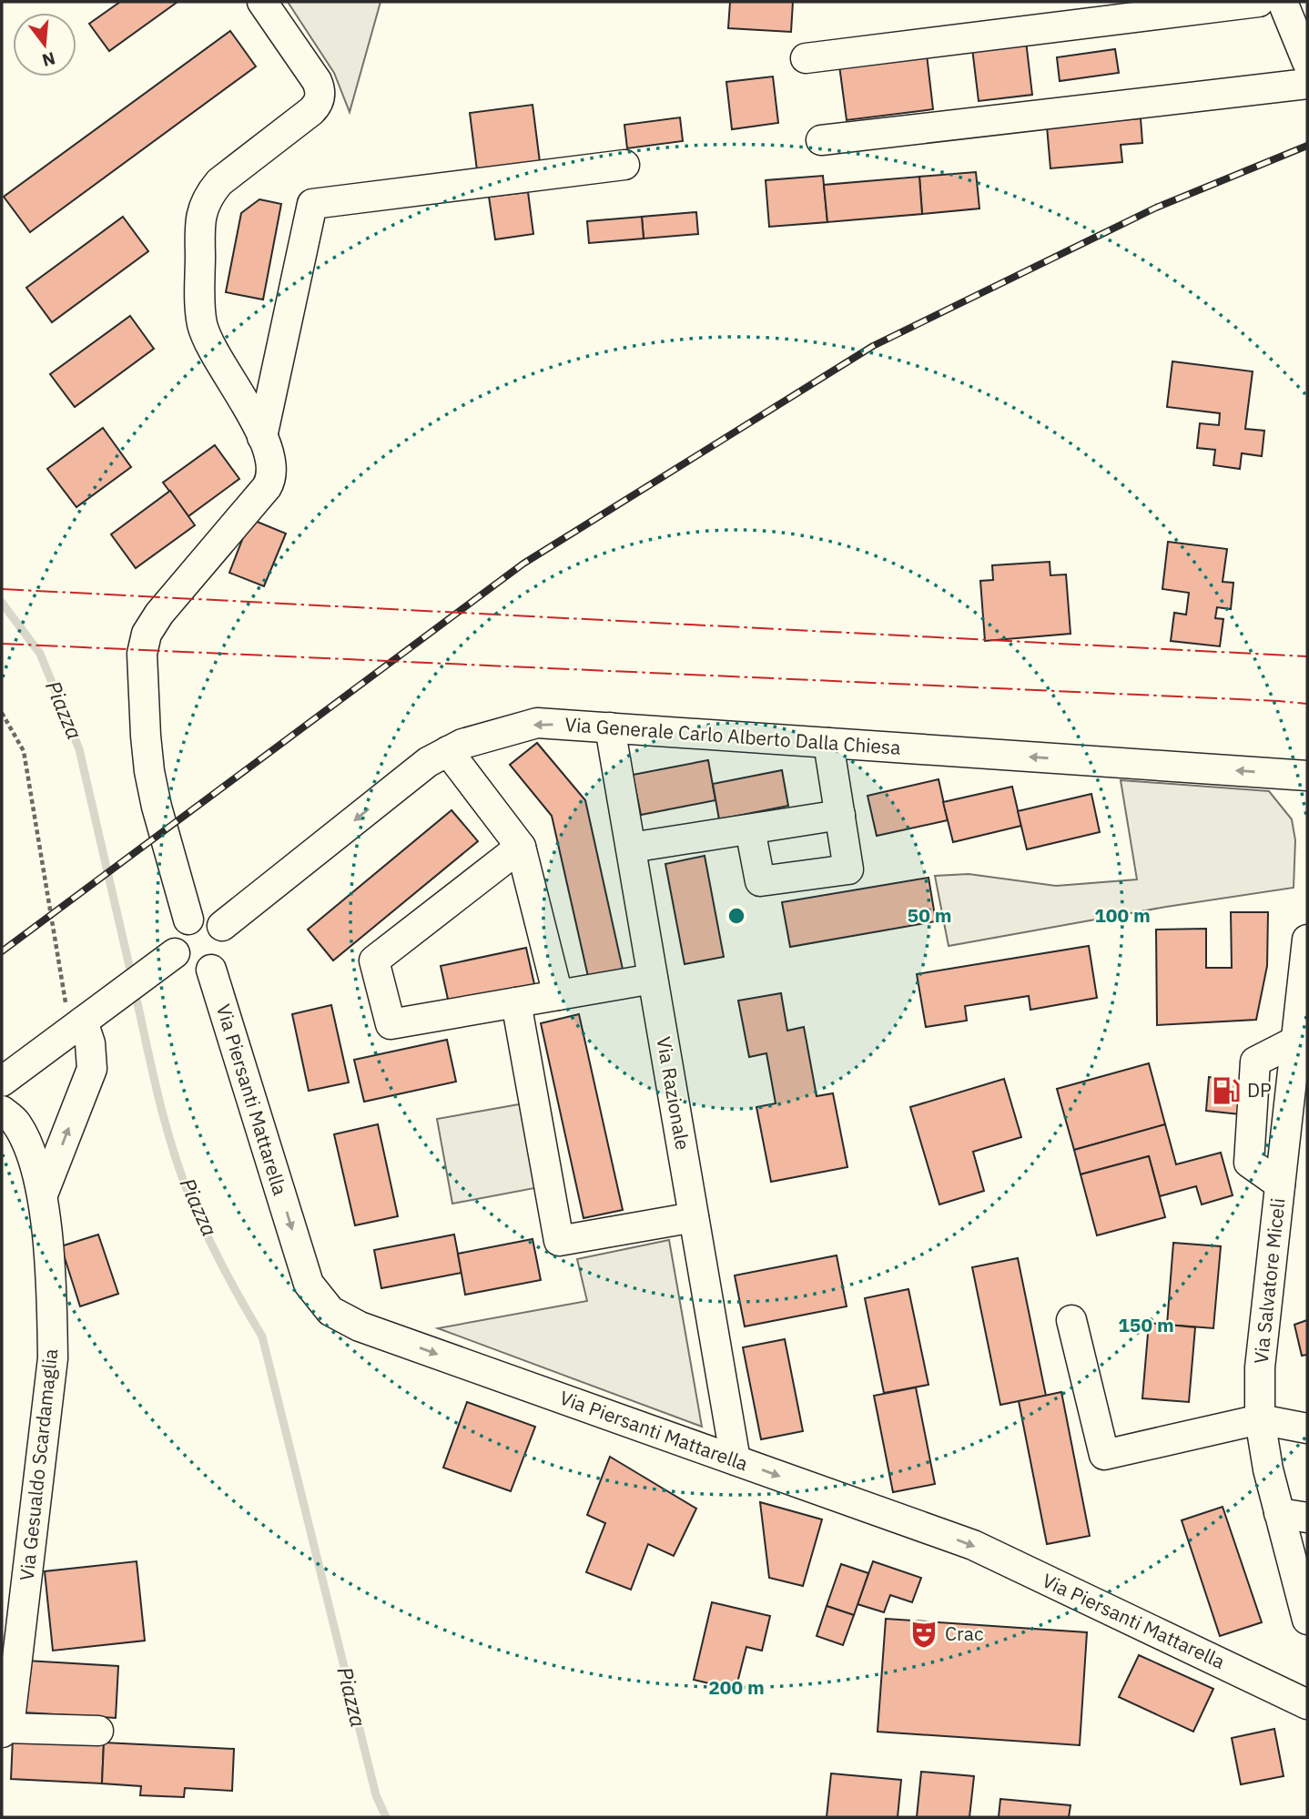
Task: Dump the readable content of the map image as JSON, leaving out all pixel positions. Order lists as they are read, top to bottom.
{
  "streets": {
    "street": [
      "Via Generale Carlo Alberto Dalla Chiesa",
      "Via Razionale",
      "Via Piersanti Mattarella",
      "Via Salvatore Miceli",
      "Via Gesualdo Scardamaglia"
    ]
  },
  "crossings": [
    ["Via Generale Carlo Alberto Dalla Chiesa", "Via Razionale"],
    ["Via Generale Carlo Alberto Dalla Chiesa", "Via Piersanti Mattarella"],
    ["Via Razionale", "Via Piersanti Mattarella"]
  ],
  "one_way": ["Via Generale Carlo Alberto Dalla Chiesa", "Via Piersanti Mattarella"],
  "water": ["Piazza"],
  "places": {
    "fuel station": ["DP"],
    "theatre": ["Crac"]
  },
  "north": "bottom",
  "rings": [
    "50 m",
    "100 m",
    "150 m",
    "200 m"
  ]
}
